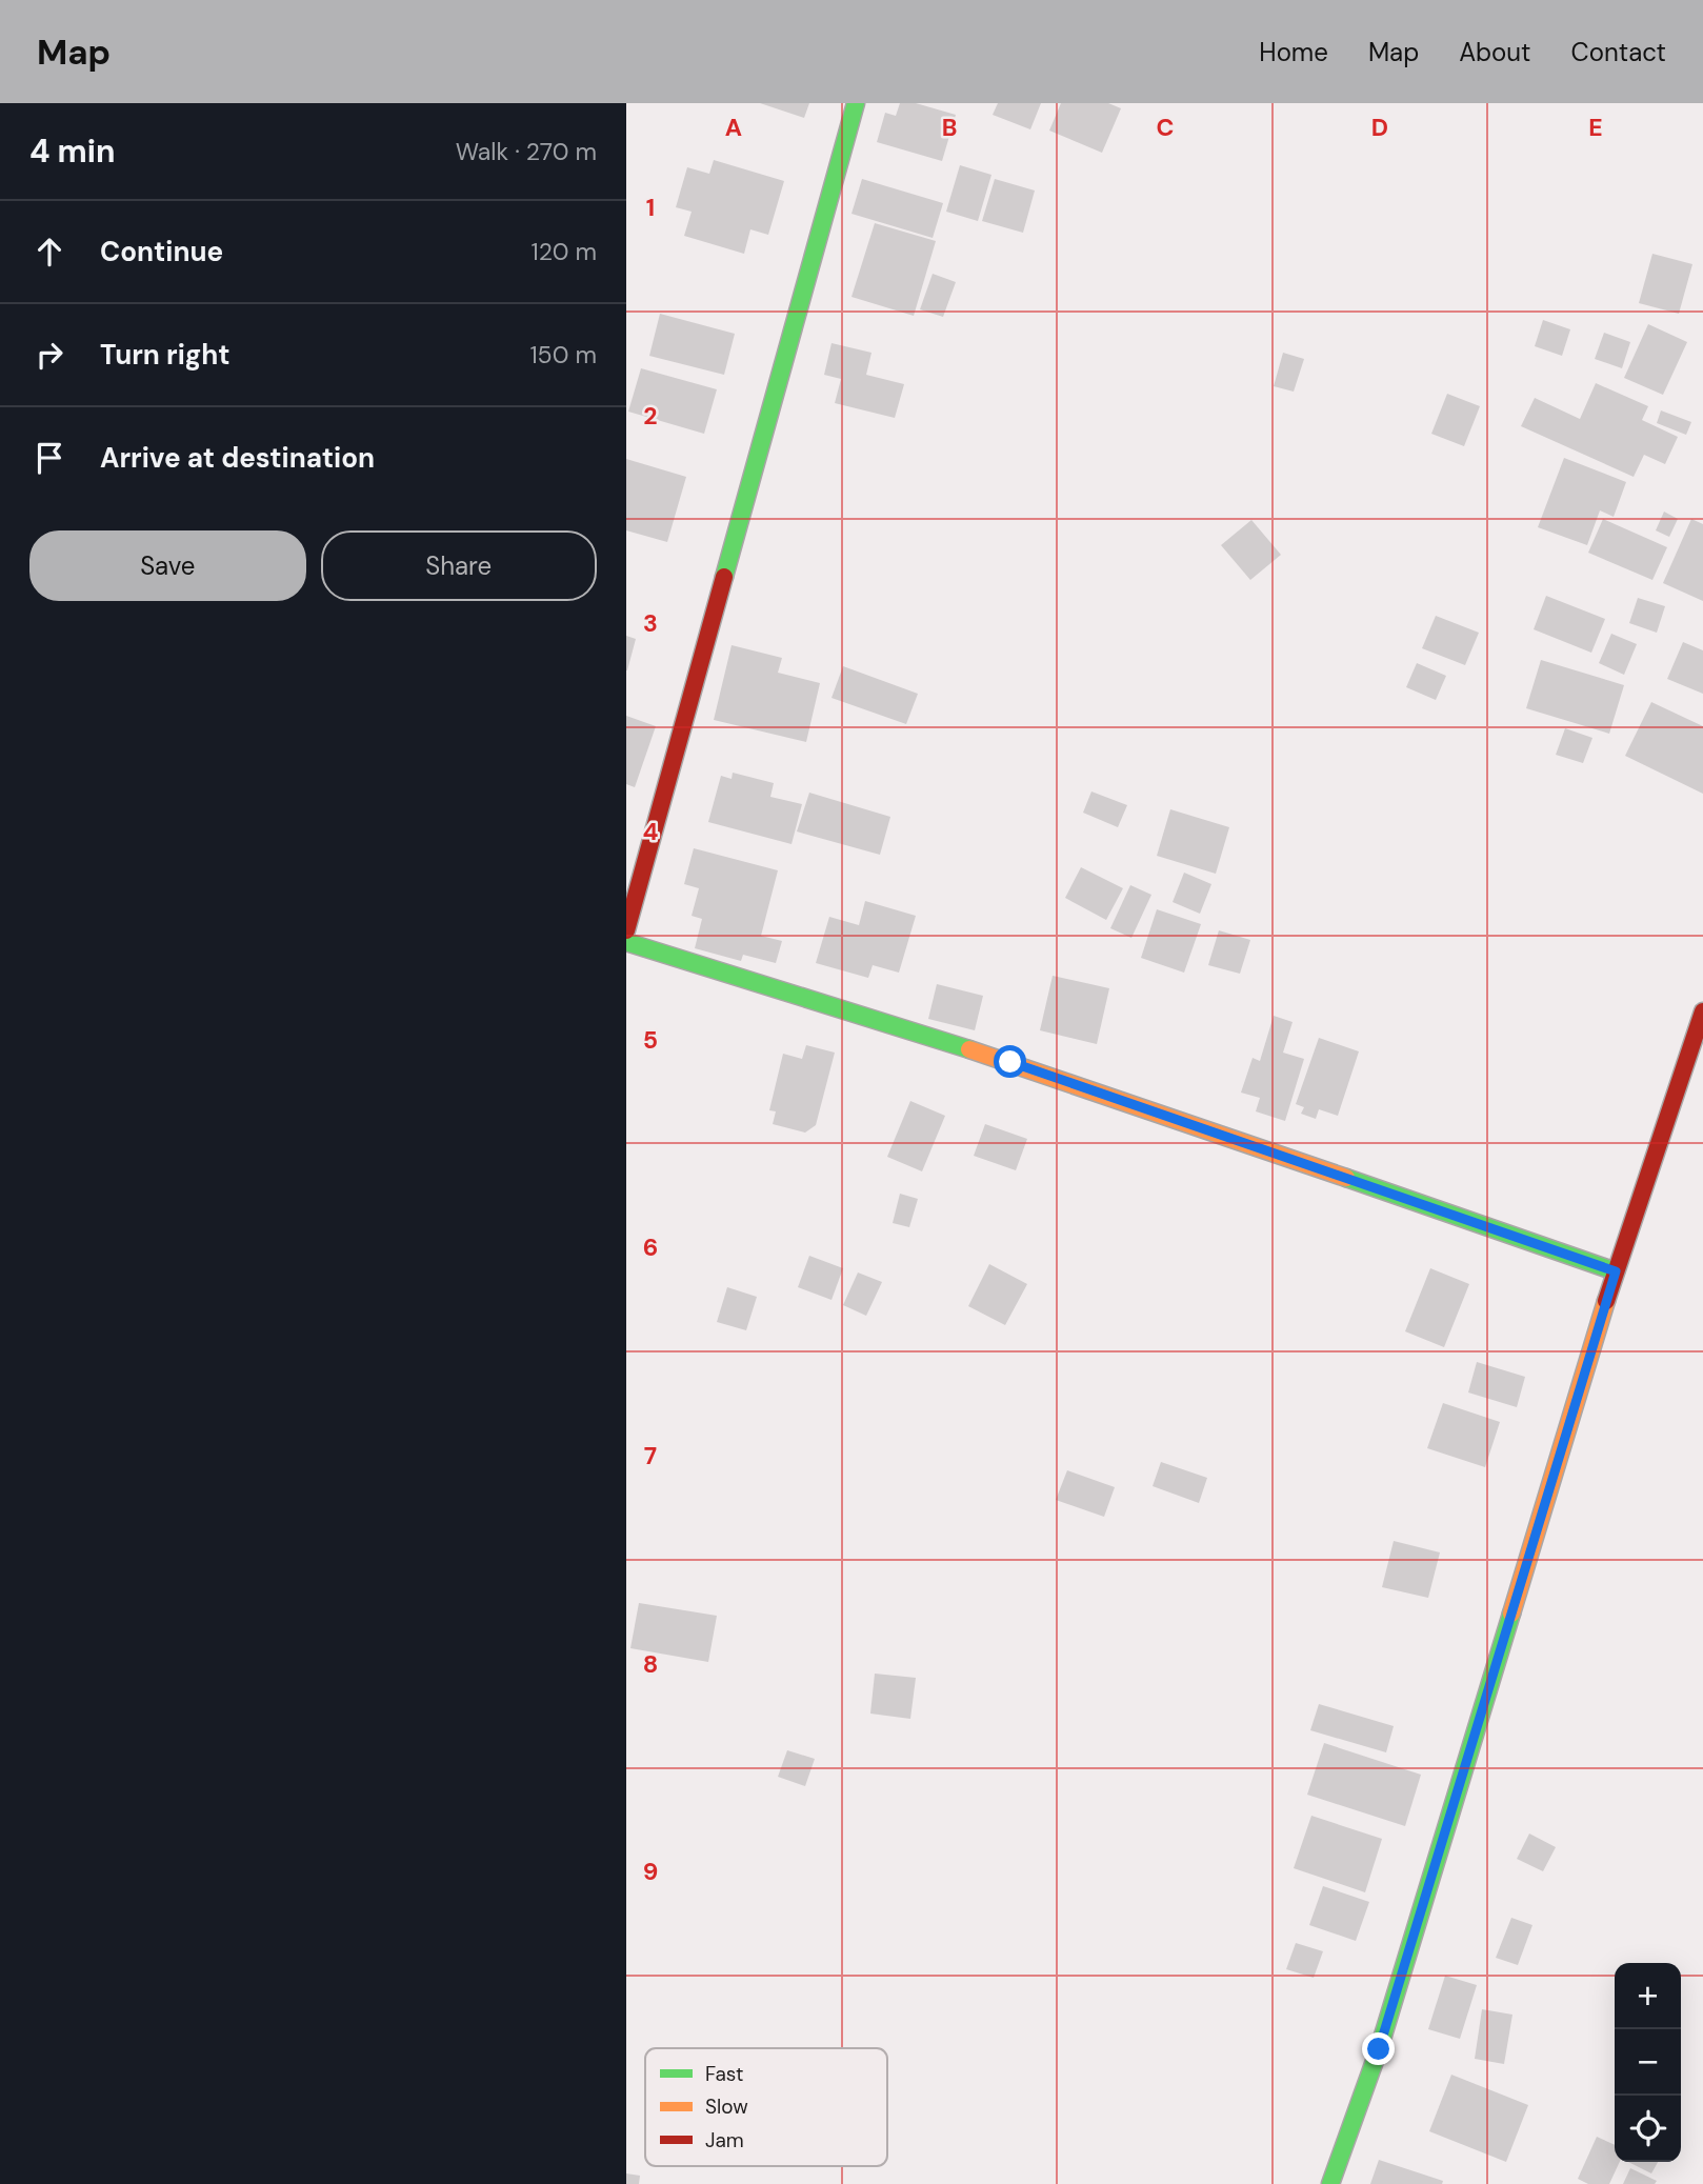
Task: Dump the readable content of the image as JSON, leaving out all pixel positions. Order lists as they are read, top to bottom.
{
  "legend": ["Fast", "Slow", "Jam"],
  "page": {
    "header": "Map",
    "nav": [
      "Home",
      "Map",
      "About",
      "Contact"
    ],
    "heading": ["4 min", "Walk · 270 m"],
    "list": [
      ["Continue", "120 m"],
      ["Turn right", "150 m"],
      "Arrive at destination"
    ],
    "buttons": ["Save", "Share"],
    "map_buttons": ["+", "−"]
  },
  "grid": {
    "columns": [
      "A",
      "B",
      "C",
      "D",
      "E"
    ],
    "rows": [
      "1",
      "2",
      "3",
      "4",
      "5",
      "6",
      "7",
      "8",
      "9"
    ]
  }
}
